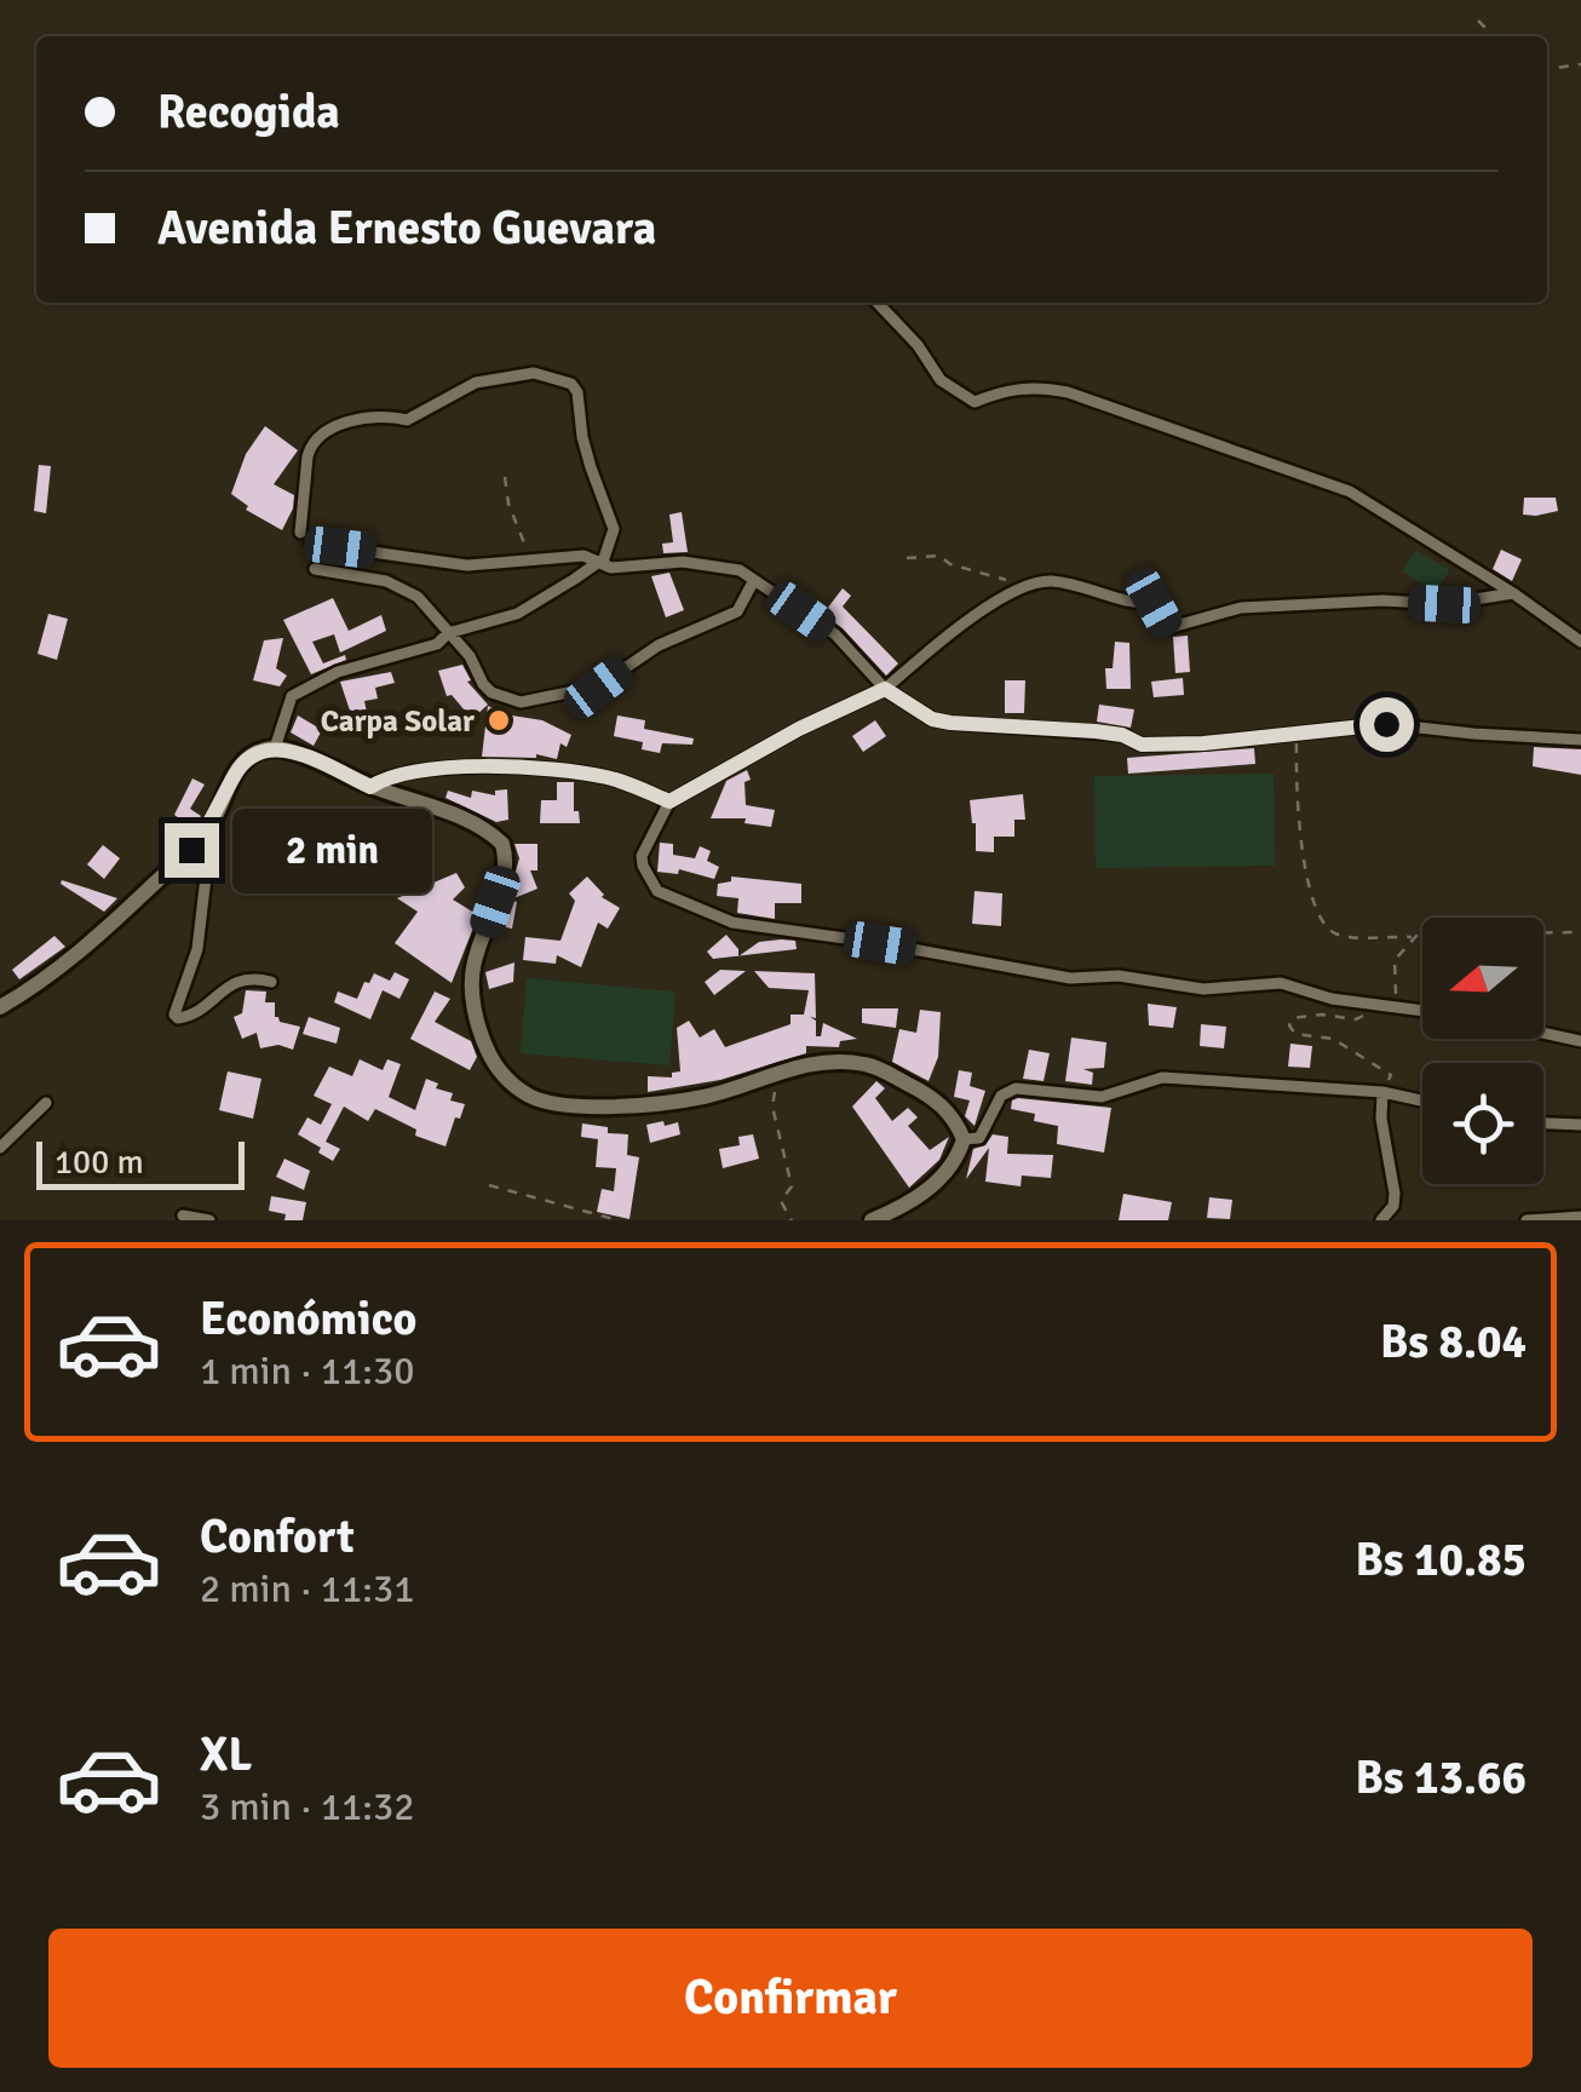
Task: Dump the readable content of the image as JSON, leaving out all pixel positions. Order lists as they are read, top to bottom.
{
  "places": ["Carpa Solar"],
  "scale_bar": "100 m",
  "north": "left",
  "page": {
    "banner": ["Recogida", "Avenida Ernesto Guevara"],
    "bubble": "2 min",
    "scale": "100 m",
    "list": [
      {
        "name": "Económico",
        "note": "1 min · 11:30",
        "value": "Bs 8.04"
      },
      {
        "name": "Confort",
        "note": "2 min · 11:31",
        "value": "Bs 10.85"
      },
      {
        "name": "XL",
        "note": "3 min · 11:32",
        "value": "Bs 13.66"
      }
    ],
    "buttons": "Confirmar"
  }
}
